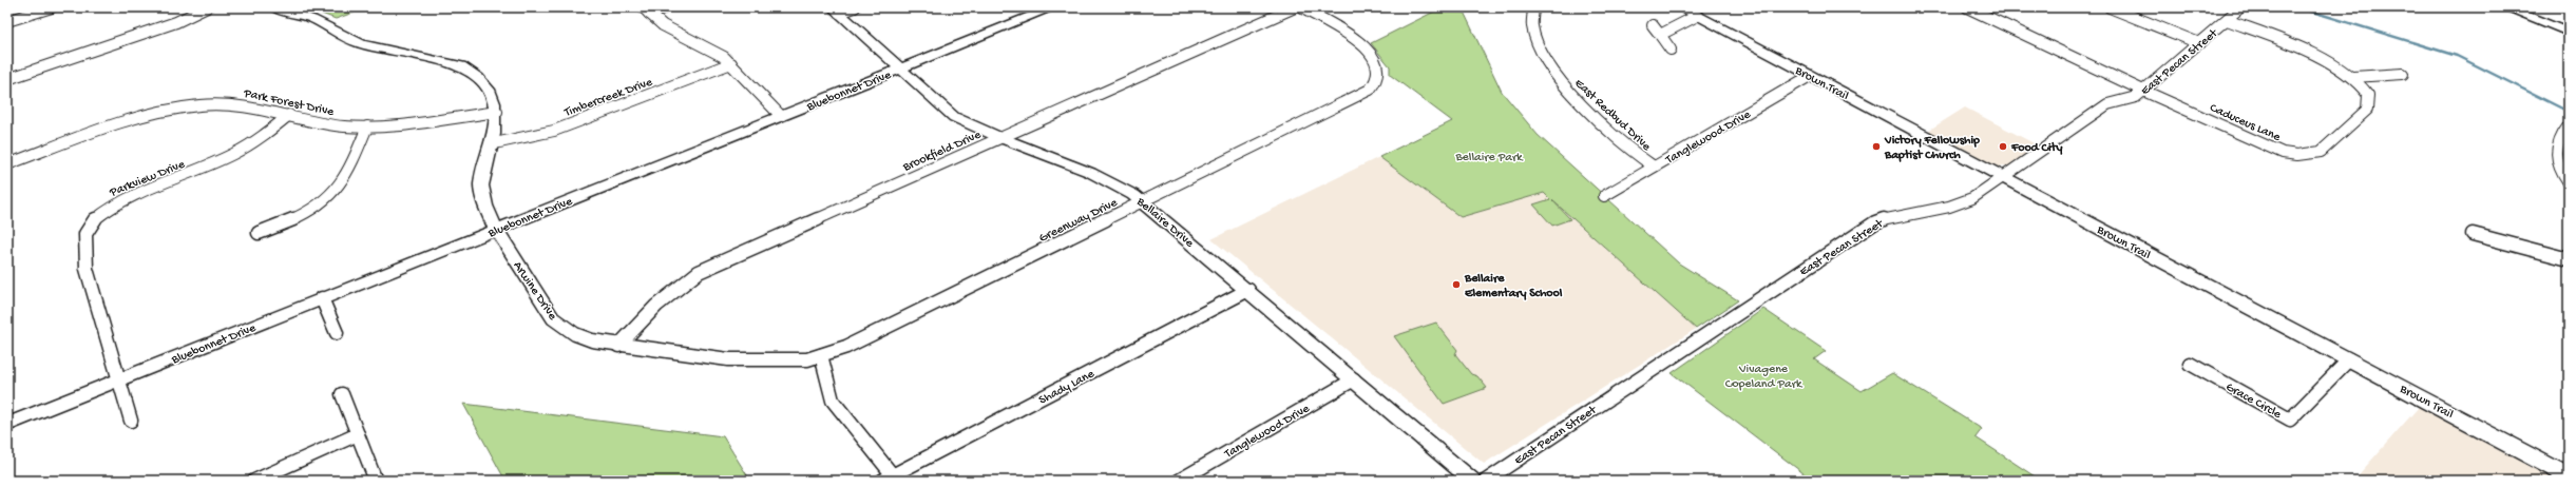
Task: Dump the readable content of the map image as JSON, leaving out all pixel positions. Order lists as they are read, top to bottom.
{
  "streets": {
    "main road": ["Brown Trail"],
    "street": [
      "East Pecan Street",
      "Bluebonnet Drive",
      "Timbercreek Drive",
      "Park Forest Drive",
      "East Redbud Drive",
      "Caduceus Lane",
      "Tanglewood Drive",
      "Brookfield Drive",
      "Parkview Drive",
      "Greenway Drive",
      "Bellaire Drive",
      "Arwine Drive",
      "Shady Lane",
      "Grace Circle"
    ]
  },
  "crossings": [
    ["East Pecan Street", "Brown Trail"],
    ["East Pecan Street", "Caduceus Lane"],
    ["Brown Trail", "Tanglewood Drive"],
    ["Brown Trail", "Grace Circle"],
    ["Bluebonnet Drive", "Parkview Drive"],
    ["Bluebonnet Drive", "Bellaire Drive"],
    ["Bluebonnet Drive", "Arwine Drive"],
    ["Timbercreek Drive", "Arwine Drive"],
    ["Park Forest Drive", "Parkview Drive"],
    ["Park Forest Drive", "Arwine Drive"],
    ["East Redbud Drive", "Tanglewood Drive"],
    ["Tanglewood Drive", "Bellaire Drive"],
    ["Brookfield Drive", "Bellaire Drive"],
    ["Brookfield Drive", "Arwine Drive"],
    ["Greenway Drive", "Bellaire Drive"],
    ["Greenway Drive", "Arwine Drive"],
    ["Bellaire Drive", "Shady Lane"]
  ],
  "parks": ["Bellaire Park", "Vivagene Copeland Park"],
  "places": ["Victory Fellowship Baptist Church", "Food City", "Bellaire Elementary School"]
}
